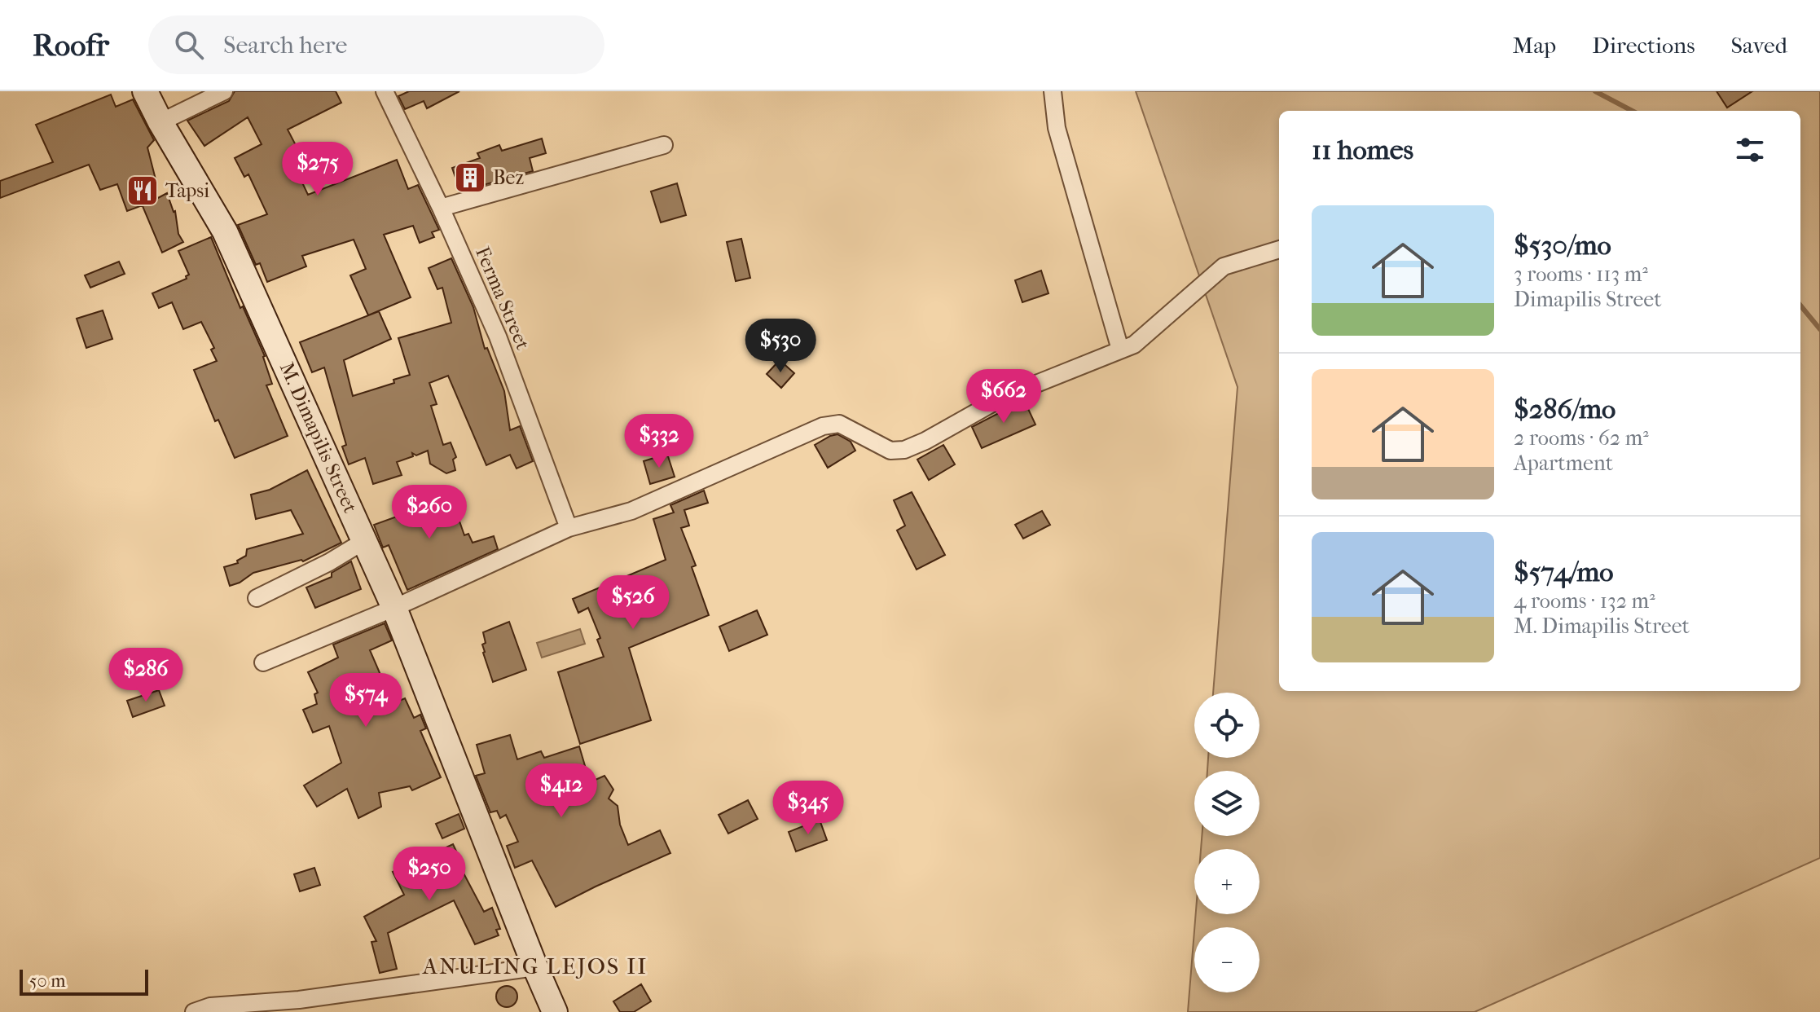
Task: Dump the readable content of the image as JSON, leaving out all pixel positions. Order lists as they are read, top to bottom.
{
  "streets": {
    "main road": ["M. Dimapilis Street"],
    "street": ["Ferma Street"]
  },
  "districts": ["ANULING LEJOS II"],
  "places": {
    "building": ["Bez"],
    "restaurant": ["Tapsi"]
  },
  "scale_bar": "50 m",
  "page": {
    "header": "Roofr",
    "search": "Search here",
    "nav": ["Map", "Directions", "Saved"],
    "heading": "11 homes",
    "price": [
      "$275",
      "$530",
      "$662",
      "$332",
      "$260",
      "$526",
      "$286",
      "$574",
      "$412",
      "$345",
      "$250"
    ],
    "list": [
      {
        "name": "$530/mo",
        "note": "3 rooms · 113 m² · Dimapilis Street"
      },
      {
        "name": "$286/mo",
        "note": "2 rooms · 62 m² · Apartment"
      },
      {
        "name": "$574/mo",
        "note": "4 rooms · 132 m² · M. Dimapilis Street"
      }
    ],
    "map_buttons": ["+", "−"],
    "scale": "50 m"
  }
}
